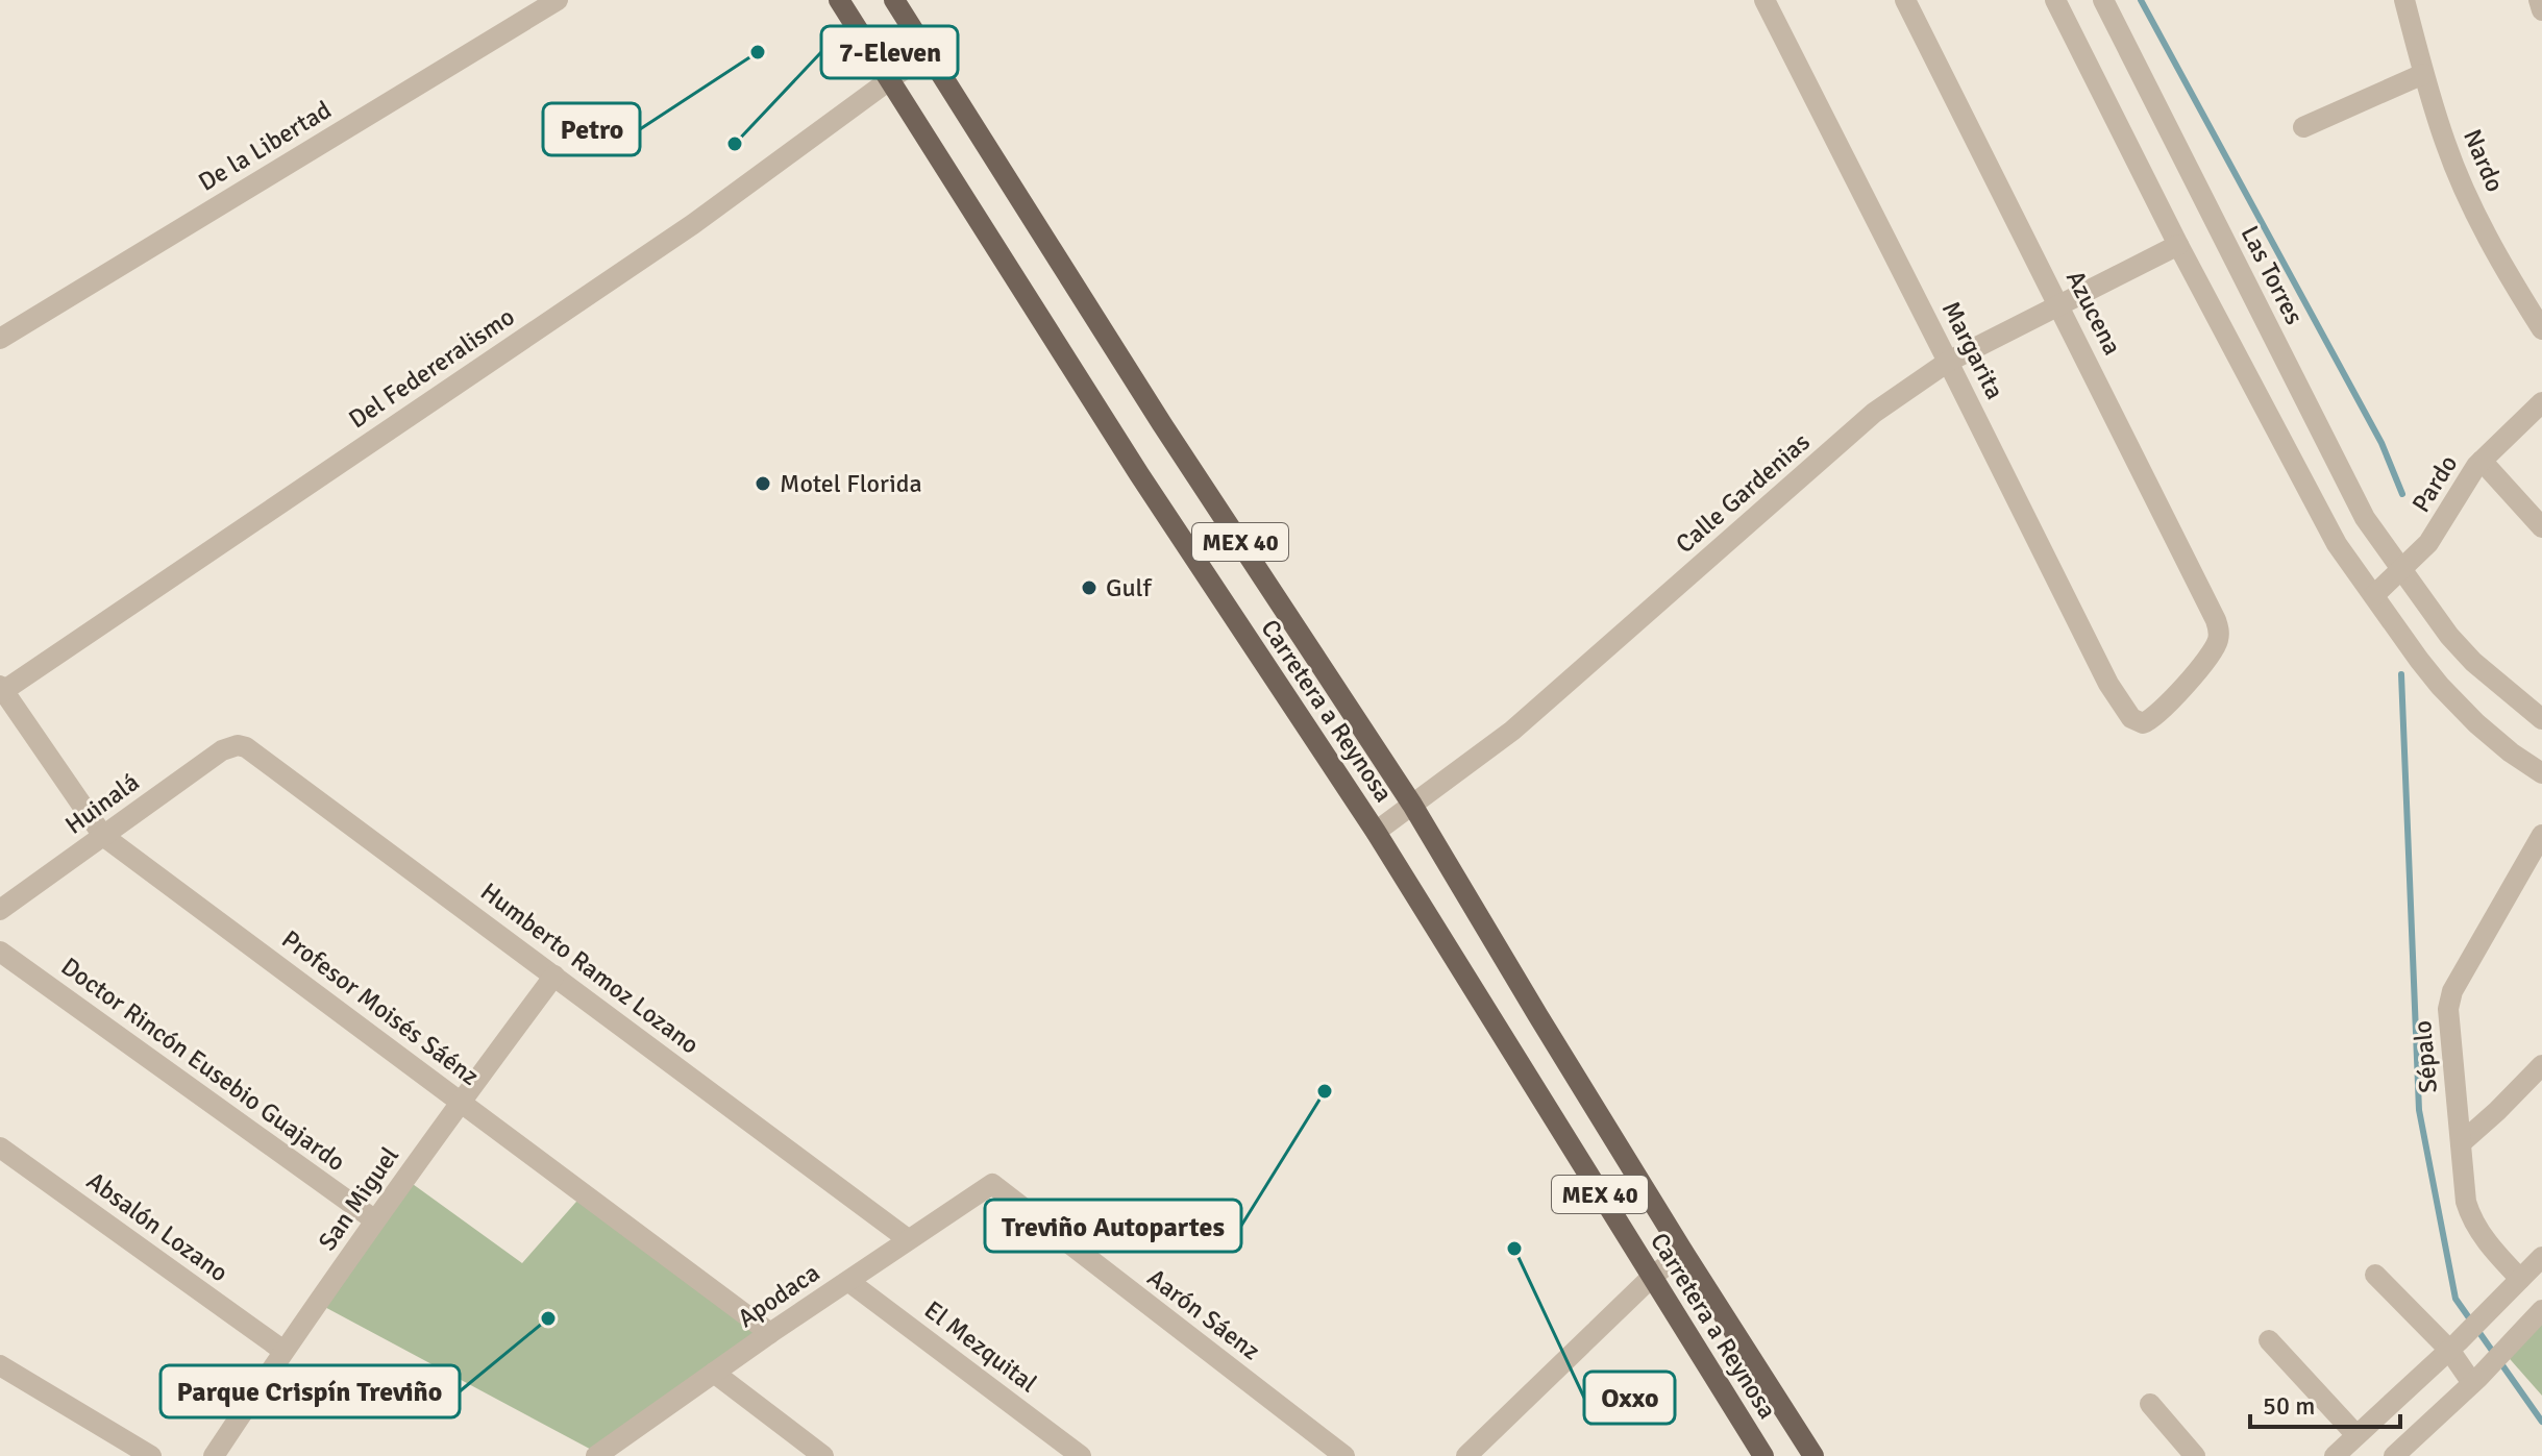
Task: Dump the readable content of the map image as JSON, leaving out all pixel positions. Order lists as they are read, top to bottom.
{
  "streets": {
    "main road": ["MEX 40", "Carretera a Reynosa"],
    "street": [
      "De la Libertad",
      "Nardo",
      "Las Torres",
      "Azucena",
      "Margarita",
      "Del Federeralismo",
      "Pardo",
      "Calle Gardenias",
      "Huinalá",
      "Humberto Ramoz Lozano",
      "Profesor Moisés Sáénz",
      "Sépalo",
      "Doctor Rincón Eusebio Guajardo",
      "San Miguel",
      "Absalón Lozano",
      "Apodaca",
      "Aarón Sáenz",
      "El Mezquital"
    ]
  },
  "crossings": [
    ["Las Torres", "Pardo"],
    ["Azucena", "Margarita"],
    ["Azucena", "Calle Gardenias"],
    ["Margarita", "Calle Gardenias"],
    ["Del Federeralismo", "Carretera a Reynosa"],
    ["Del Federeralismo", "Profesor Moisés Sáénz"],
    ["Calle Gardenias", "Carretera a Reynosa"],
    ["Huinalá", "Humberto Ramoz Lozano"],
    ["Huinalá", "Profesor Moisés Sáénz"],
    ["Humberto Ramoz Lozano", "San Miguel"],
    ["Humberto Ramoz Lozano", "Apodaca"],
    ["Profesor Moisés Sáénz", "San Miguel"],
    ["Profesor Moisés Sáénz", "Apodaca"],
    ["Doctor Rincón Eusebio Guajardo", "San Miguel"],
    ["San Miguel", "Absalón Lozano"],
    ["Apodaca", "Aarón Sáenz"],
    ["Apodaca", "El Mezquital"]
  ],
  "places": [
    "Petro",
    "7-Eleven",
    "Motel Florida",
    "Gulf",
    "Treviño Autopartes",
    "Oxxo",
    "Parque Crispín Treviño"
  ],
  "scale_bar": "50 m"
}
